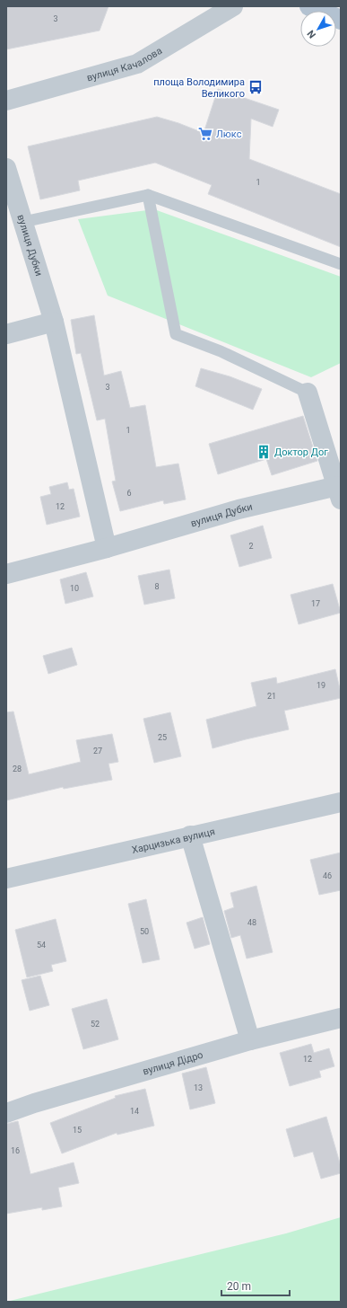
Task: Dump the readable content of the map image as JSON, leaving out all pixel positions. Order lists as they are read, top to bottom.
{
  "streets": {
    "street": [
      "вулиця Качалова",
      "вулиця Дубки",
      "Харцизька вулиця",
      "вулиця Дідро"
    ]
  },
  "places": {
    "bus stop": ["площа Володимира Великого"],
    "supermarket": ["Люкс"],
    "building": ["Доктор Дог"]
  },
  "house_numbers": [
    "3",
    "1",
    "3",
    "1",
    "6",
    "12",
    "2",
    "8",
    "10",
    "17",
    "19",
    "21",
    "25",
    "27",
    "28",
    "46",
    "48",
    "50",
    "54",
    "52",
    "12",
    "13",
    "14",
    "15",
    "16"
  ],
  "scale_bar": "20 m",
  "north": "bottom left"
}
